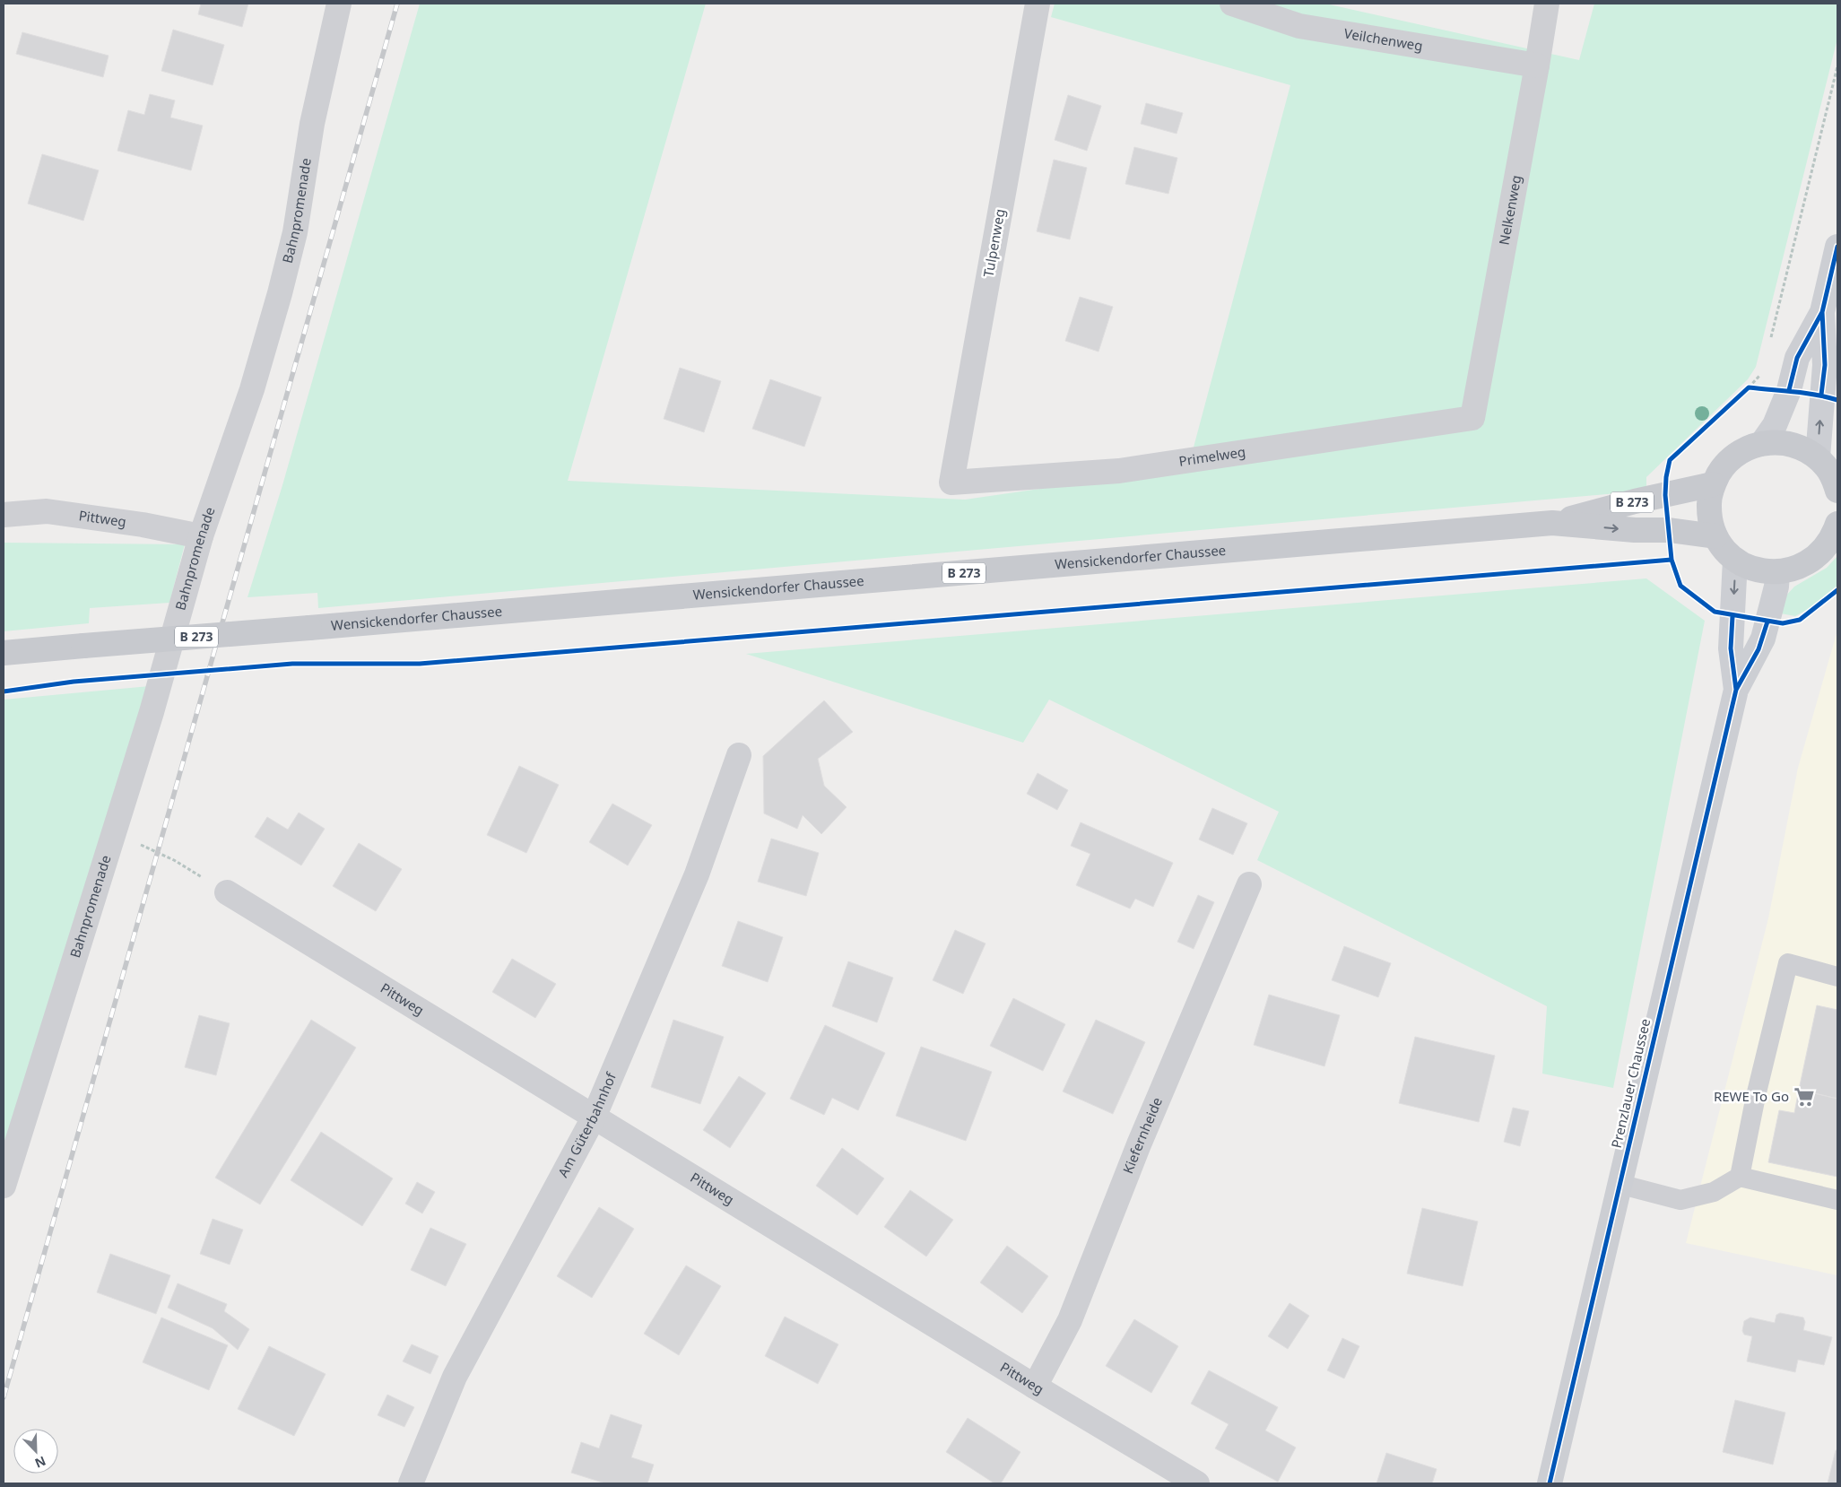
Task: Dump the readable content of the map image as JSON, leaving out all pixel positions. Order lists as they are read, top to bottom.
{
  "streets": {
    "main road": ["B 273", "Wensickendorfer Chaussee", "Prenzlauer Chaussee"],
    "street": [
      "Veilchenweg",
      "Bahnpromenade",
      "Nelkenweg",
      "Tulpenweg",
      "Primelweg",
      "Pittweg",
      "Am Güterbahnhof",
      "Kiefernheide"
    ]
  },
  "crossings": [
    ["Veilchenweg", "Nelkenweg"],
    ["Bahnpromenade", "Pittweg"],
    ["Nelkenweg", "Primelweg"],
    ["Tulpenweg", "Primelweg"],
    ["Pittweg", "Am Güterbahnhof"],
    ["Pittweg", "Kiefernheide"]
  ],
  "places": {
    "supermarket": ["REWE To Go"]
  },
  "north": "bottom right"
}
